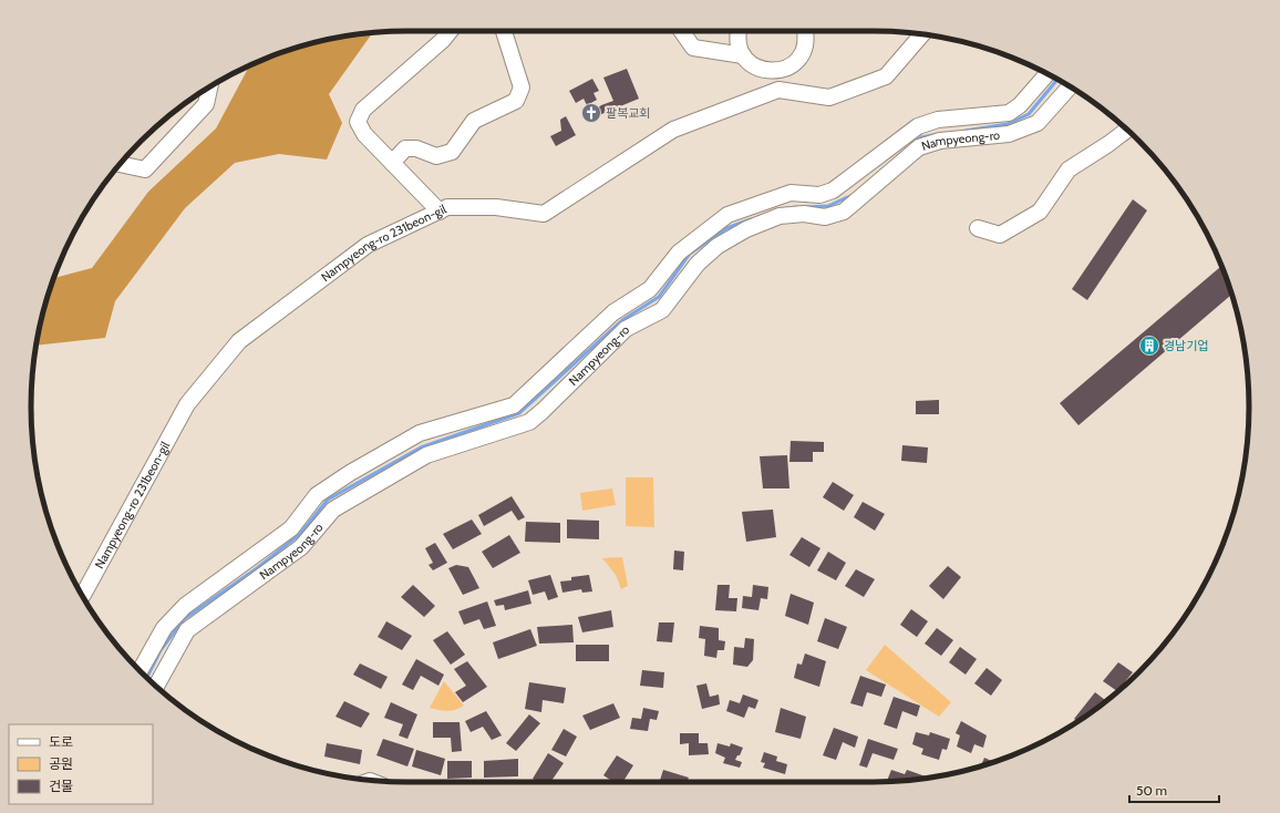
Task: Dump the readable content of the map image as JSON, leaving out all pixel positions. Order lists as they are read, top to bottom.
{
  "streets": {
    "street": ["Nampyeong-ro", "Nampyeong-ro 231beon-gil"]
  },
  "places": {
    "church": ["팔복교회"],
    "building": ["경남기업"]
  },
  "legend": ["도로", "공원", "건물"],
  "scale_bar": "50 m"
}
